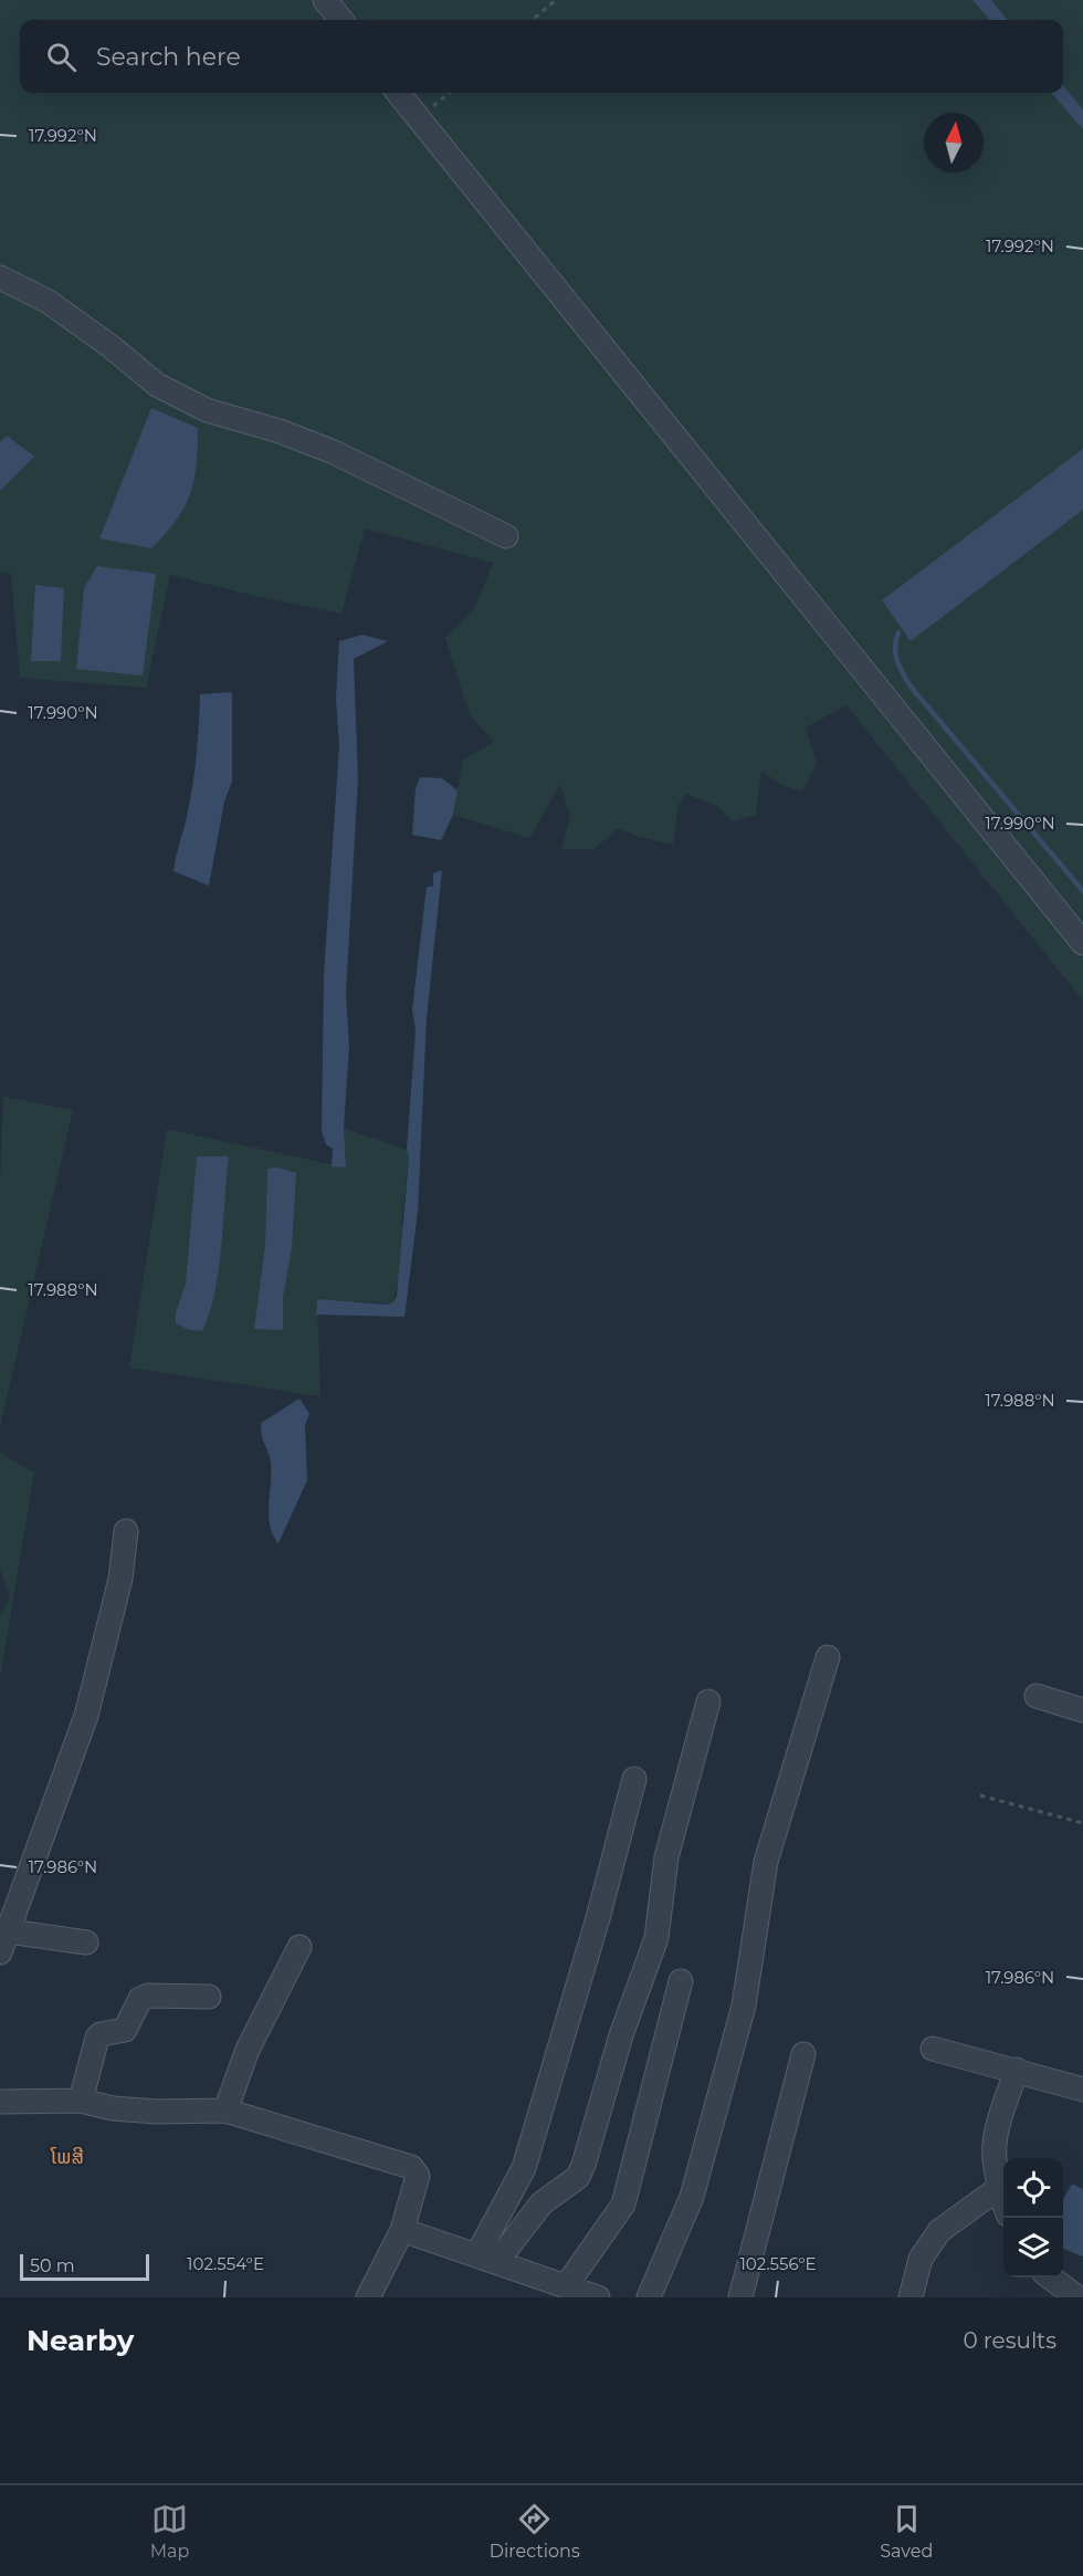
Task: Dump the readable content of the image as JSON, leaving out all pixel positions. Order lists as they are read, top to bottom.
{
  "districts": ["ໂພສີ"],
  "scale_bar": "50 m",
  "north": "top",
  "page": {
    "search": "Search here",
    "scale": "50 m",
    "heading": ["Nearby", "0 results"],
    "nav": ["Map", "Directions", "Saved"]
  },
  "coordinates": [
    "17.992°N",
    "17.990°N",
    "17.988°N",
    "17.986°N",
    "102.554°E",
    "102.556°E"
  ]
}
